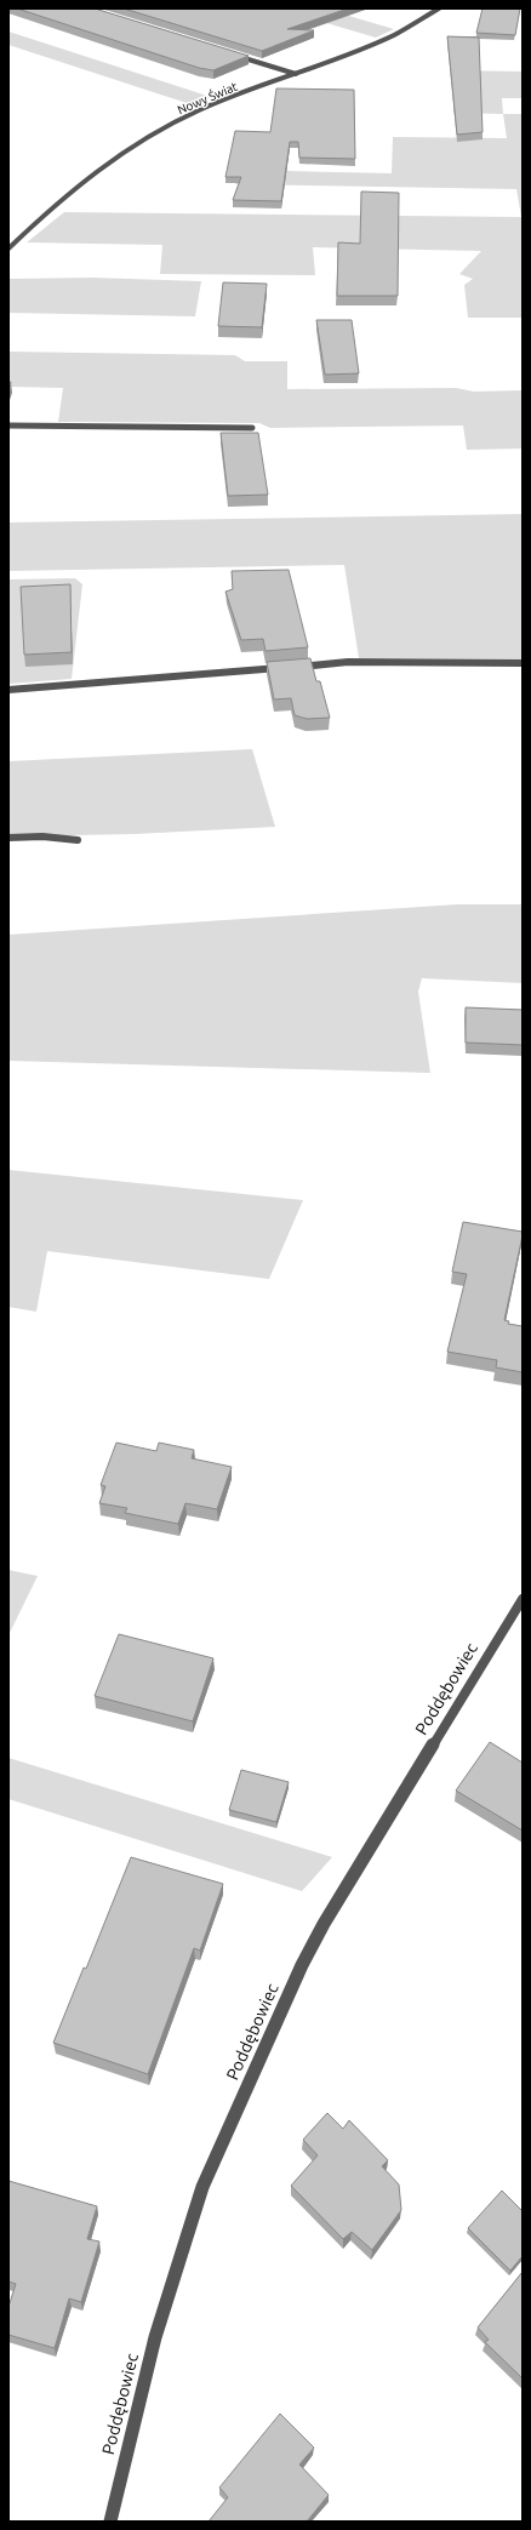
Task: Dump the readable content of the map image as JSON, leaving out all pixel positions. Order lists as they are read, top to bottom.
{
  "streets": {
    "street": ["Nowy Świat", "Poddębowiec"]
  }
}
